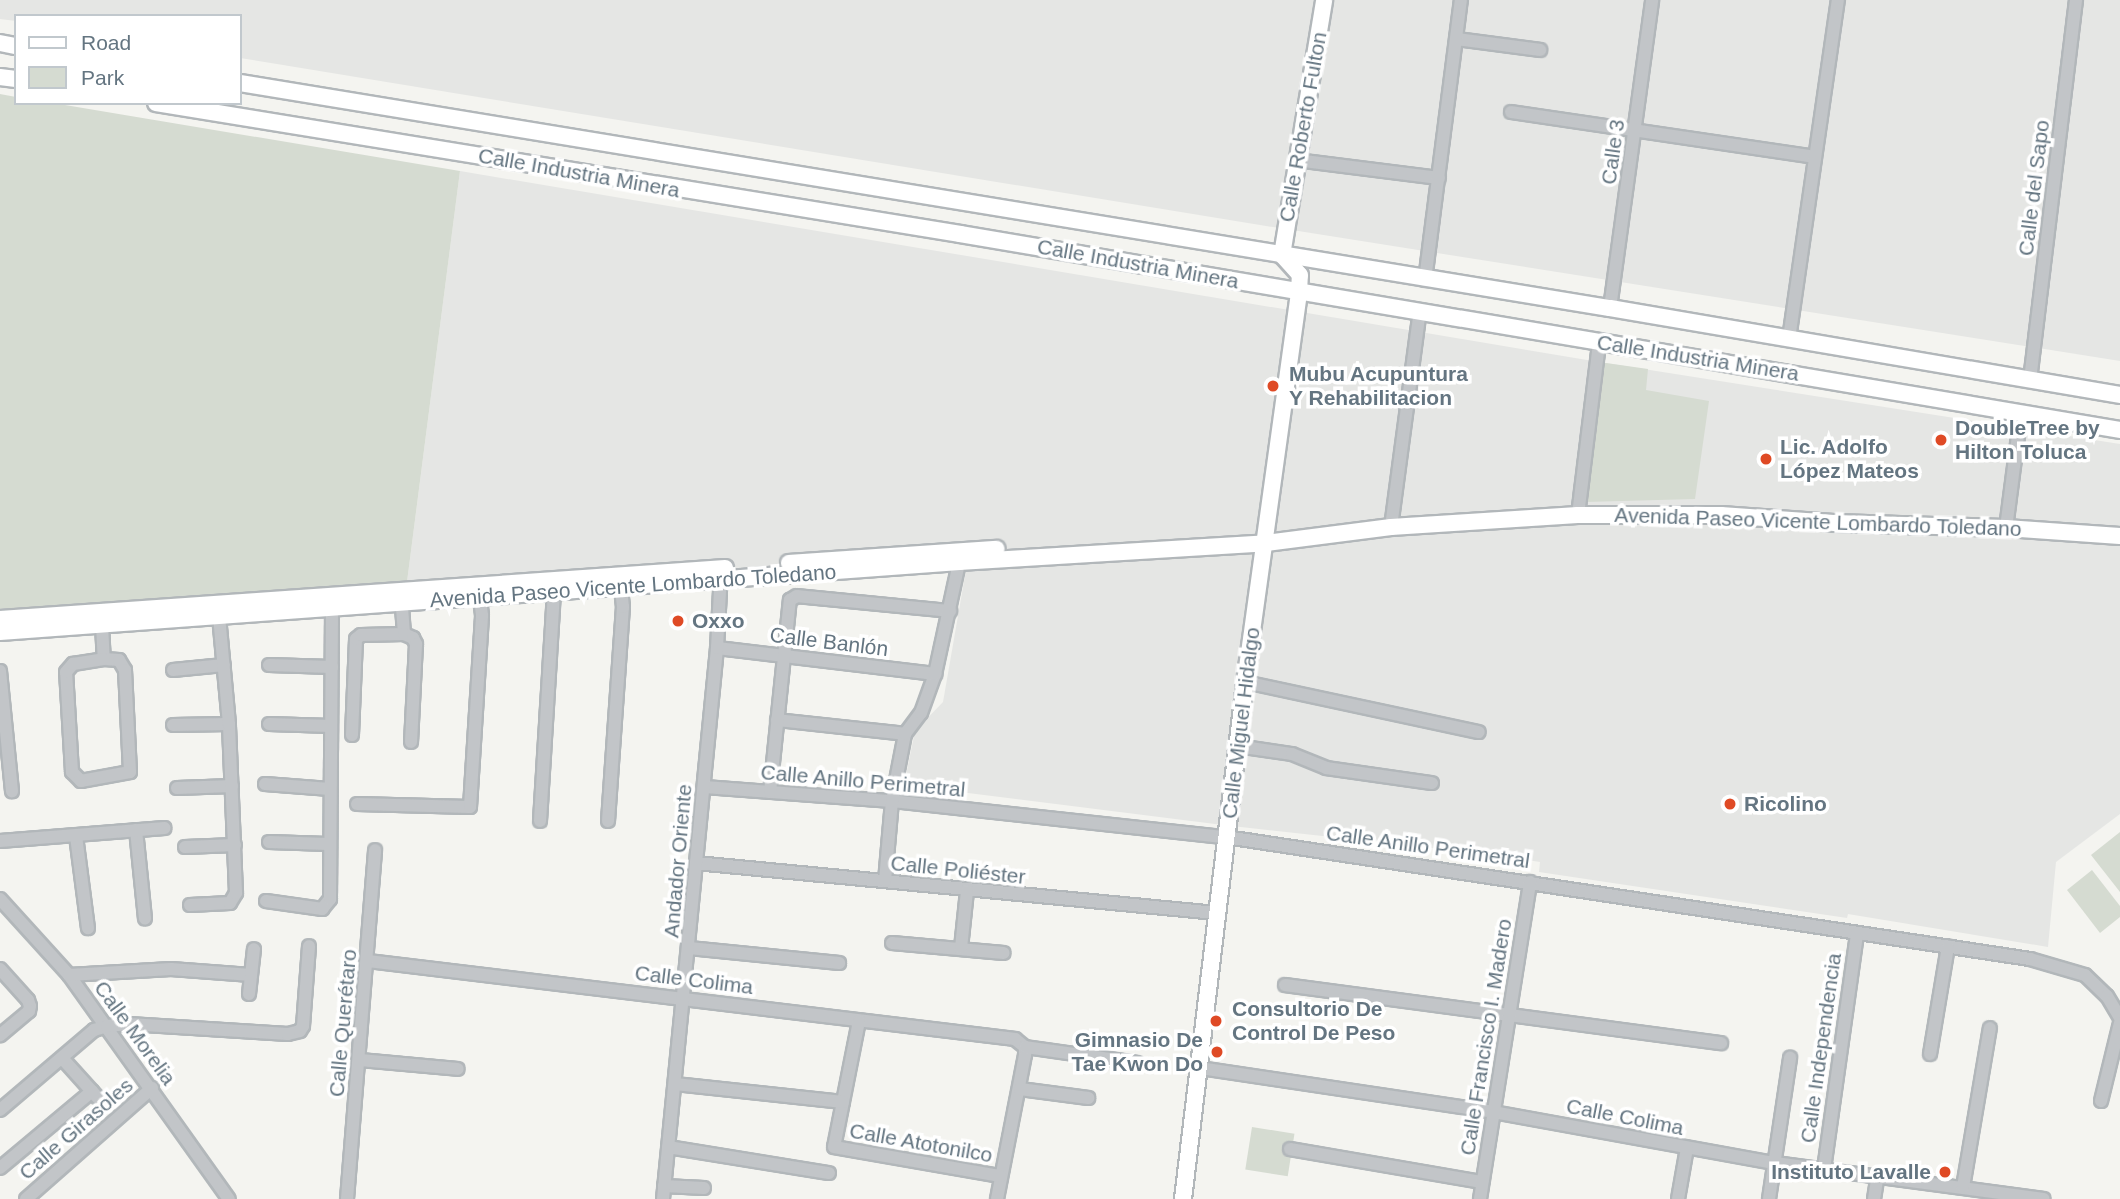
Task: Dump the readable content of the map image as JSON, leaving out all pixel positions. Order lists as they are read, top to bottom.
{
  "streets": {
    "main road": [
      "Calle Roberto Fulton",
      "Calle Industria Minera",
      "Avenida Paseo Vicente Lombardo Toledano",
      "Calle Miguel Hidalgo"
    ],
    "street": [
      "Calle 3",
      "Calle del Sapo",
      "Calle Banlón",
      "Calle Anillo Perimetral",
      "Andador Oriente",
      "Calle Poliéster",
      "Calle Colima",
      "Calle Querétaro",
      "Calle Morelia",
      "Calle Francisco I. Madero",
      "Calle Independencia",
      "Calle Girasoles",
      "Calle Atotonilco"
    ]
  },
  "crossings": [
    ["Calle Roberto Fulton", "Calle Industria Minera"],
    ["Calle Roberto Fulton", "Calle Miguel Hidalgo"],
    ["Calle 3", "Calle Industria Minera"],
    ["Calle Industria Minera", "Calle del Sapo"],
    ["Calle Industria Minera", "Calle Miguel Hidalgo"],
    ["Avenida Paseo Vicente Lombardo Toledano", "Calle Miguel Hidalgo"],
    ["Avenida Paseo Vicente Lombardo Toledano", "Andador Oriente"],
    ["Calle Banlón", "Andador Oriente"],
    ["Calle Miguel Hidalgo", "Calle Anillo Perimetral"],
    ["Calle Miguel Hidalgo", "Calle Poliéster"],
    ["Calle Miguel Hidalgo", "Calle Colima"],
    ["Calle Anillo Perimetral", "Andador Oriente"],
    ["Calle Anillo Perimetral", "Calle Francisco I. Madero"],
    ["Calle Anillo Perimetral", "Calle Independencia"],
    ["Andador Oriente", "Calle Poliéster"],
    ["Andador Oriente", "Calle Colima"],
    ["Calle Colima", "Calle Querétaro"],
    ["Calle Colima", "Calle Francisco I. Madero"],
    ["Calle Colima", "Calle Independencia"],
    ["Calle Colima", "Calle Atotonilco"],
    ["Calle Morelia", "Calle Girasoles"]
  ],
  "places": [
    "Mubu Acupuntura Y Rehabilitacion",
    "DoubleTree by Hilton Toluca",
    "Lic. Adolfo López Mateos",
    "Oxxo",
    "Ricolino",
    "Consultorio De Control De Peso",
    "Gimnasio De Tae Kwon Do",
    "Instituto Lavalle"
  ],
  "legend": ["Road", "Park"]
}
